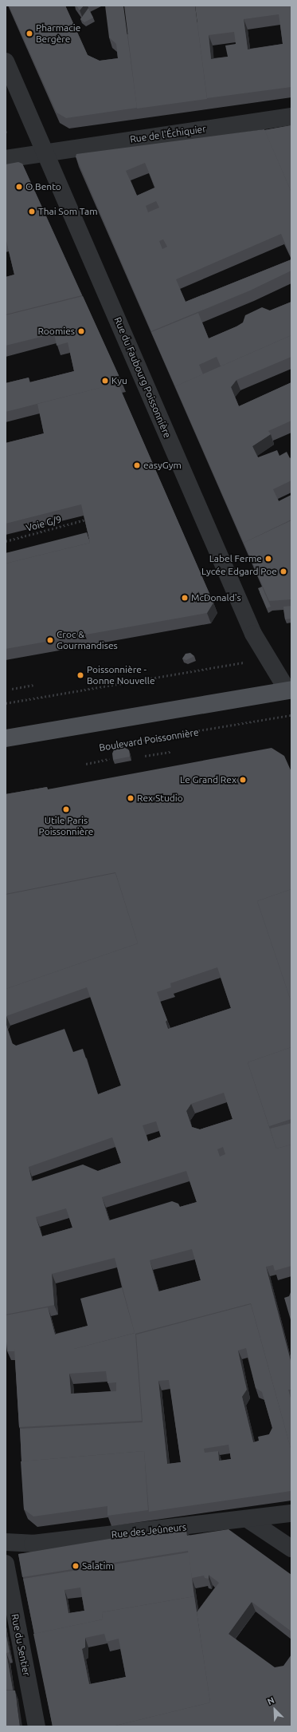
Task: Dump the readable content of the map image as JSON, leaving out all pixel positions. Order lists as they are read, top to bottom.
{
  "streets": {
    "street": [
      "Rue de l'Échiquier",
      "Rue du Faubourg Poissonnière",
      "Rue des Jeûneurs",
      "Rue du Sentier"
    ],
    "path": ["Voie G/9", "Boulevard Poissonnière"]
  },
  "crossings": [
    ["Rue de l'Échiquier", "Rue du Faubourg Poissonnière"]
  ],
  "places": [
    "Pharmacie Bergère",
    "O Bento",
    "Thai Som Tam",
    "Roomies",
    "Kyu",
    "easyGym",
    "Label Ferme",
    "Lycée Edgard Poe",
    "McDonald's",
    "Croc & Gourmandises",
    "Poissonnière - Bonne Nouvelle",
    "Le Grand Rex",
    "Rex Studio",
    "Utile Paris Poissonnière",
    "Salatim"
  ],
  "north": "top left"
}
